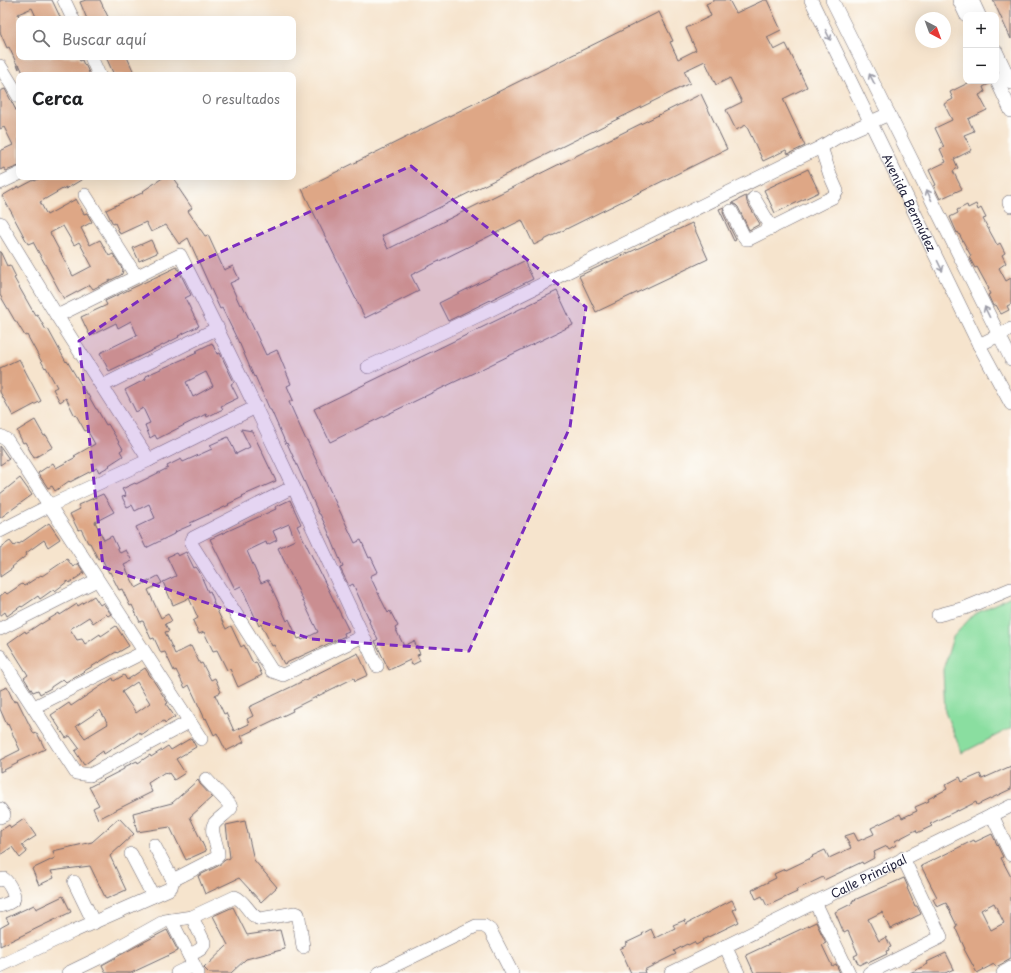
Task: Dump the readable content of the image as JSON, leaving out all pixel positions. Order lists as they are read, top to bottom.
{
  "streets": {
    "street": ["Avenida Bermúdez", "Calle Principal"]
  },
  "north": "bottom right",
  "page": {
    "map_buttons": ["+", "−"],
    "search": "Buscar aquí",
    "heading": ["Cerca", "0 resultados"]
  }
}
